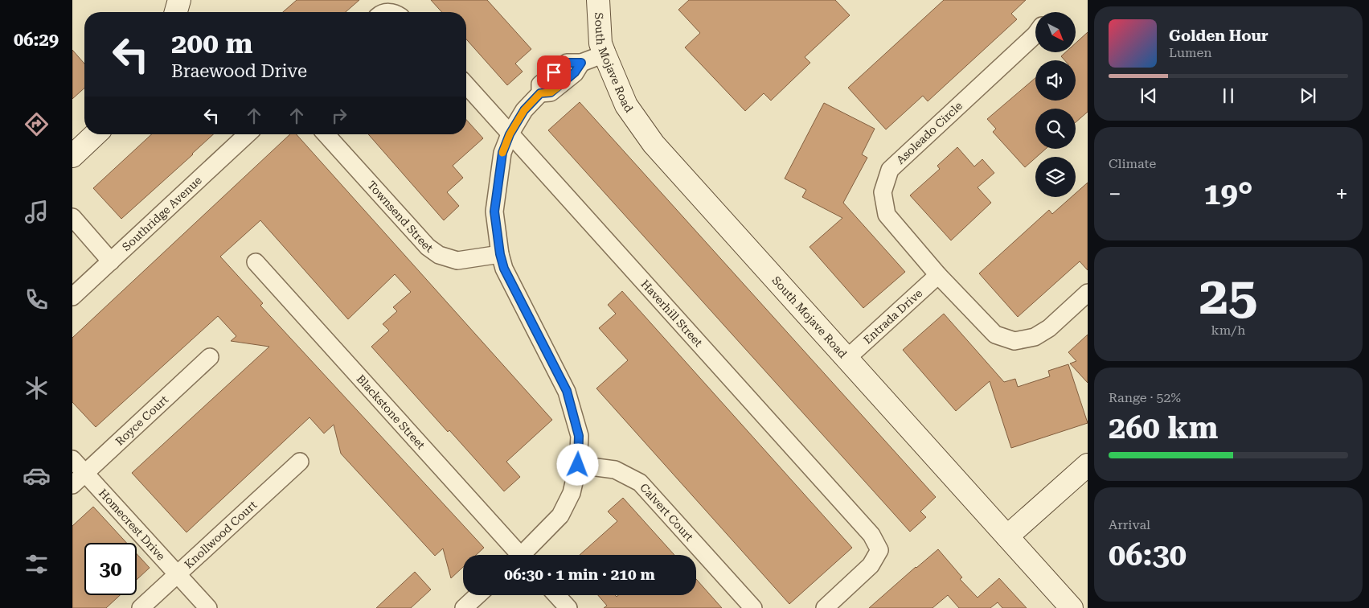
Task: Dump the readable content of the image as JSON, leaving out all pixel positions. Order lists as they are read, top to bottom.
{
  "streets": {
    "street": [
      "South Mojave Road",
      "Asoleado Circle",
      "Southridge Avenue",
      "Townsend Street",
      "Haverhill Street",
      "Entrada Drive",
      "Blackstone Street",
      "Royce Court",
      "Calvert Court",
      "Homecrest Drive",
      "Knollwood Court"
    ]
  },
  "crossings": [
    ["South Mojave Road", "Entrada Drive"],
    ["Asoleado Circle", "Entrada Drive"],
    ["Royce Court", "Homecrest Drive"],
    ["Homecrest Drive", "Knollwood Court"]
  ],
  "north": "bottom right",
  "page": {
    "tabs": "06:29",
    "turn": ["200 m", "Braewood Drive"],
    "song": ["Golden Hour", "Lumen"],
    "tile": [
      "Climate",
      ["25", "km/h"],
      ["Range · 52%", "260 km"],
      ["Arrival", "06:30"]
    ],
    "heat": ["−", "19°", "+"],
    "limit": "30",
    "trip": "06:30 · 1 min · 210 m"
  }
}
